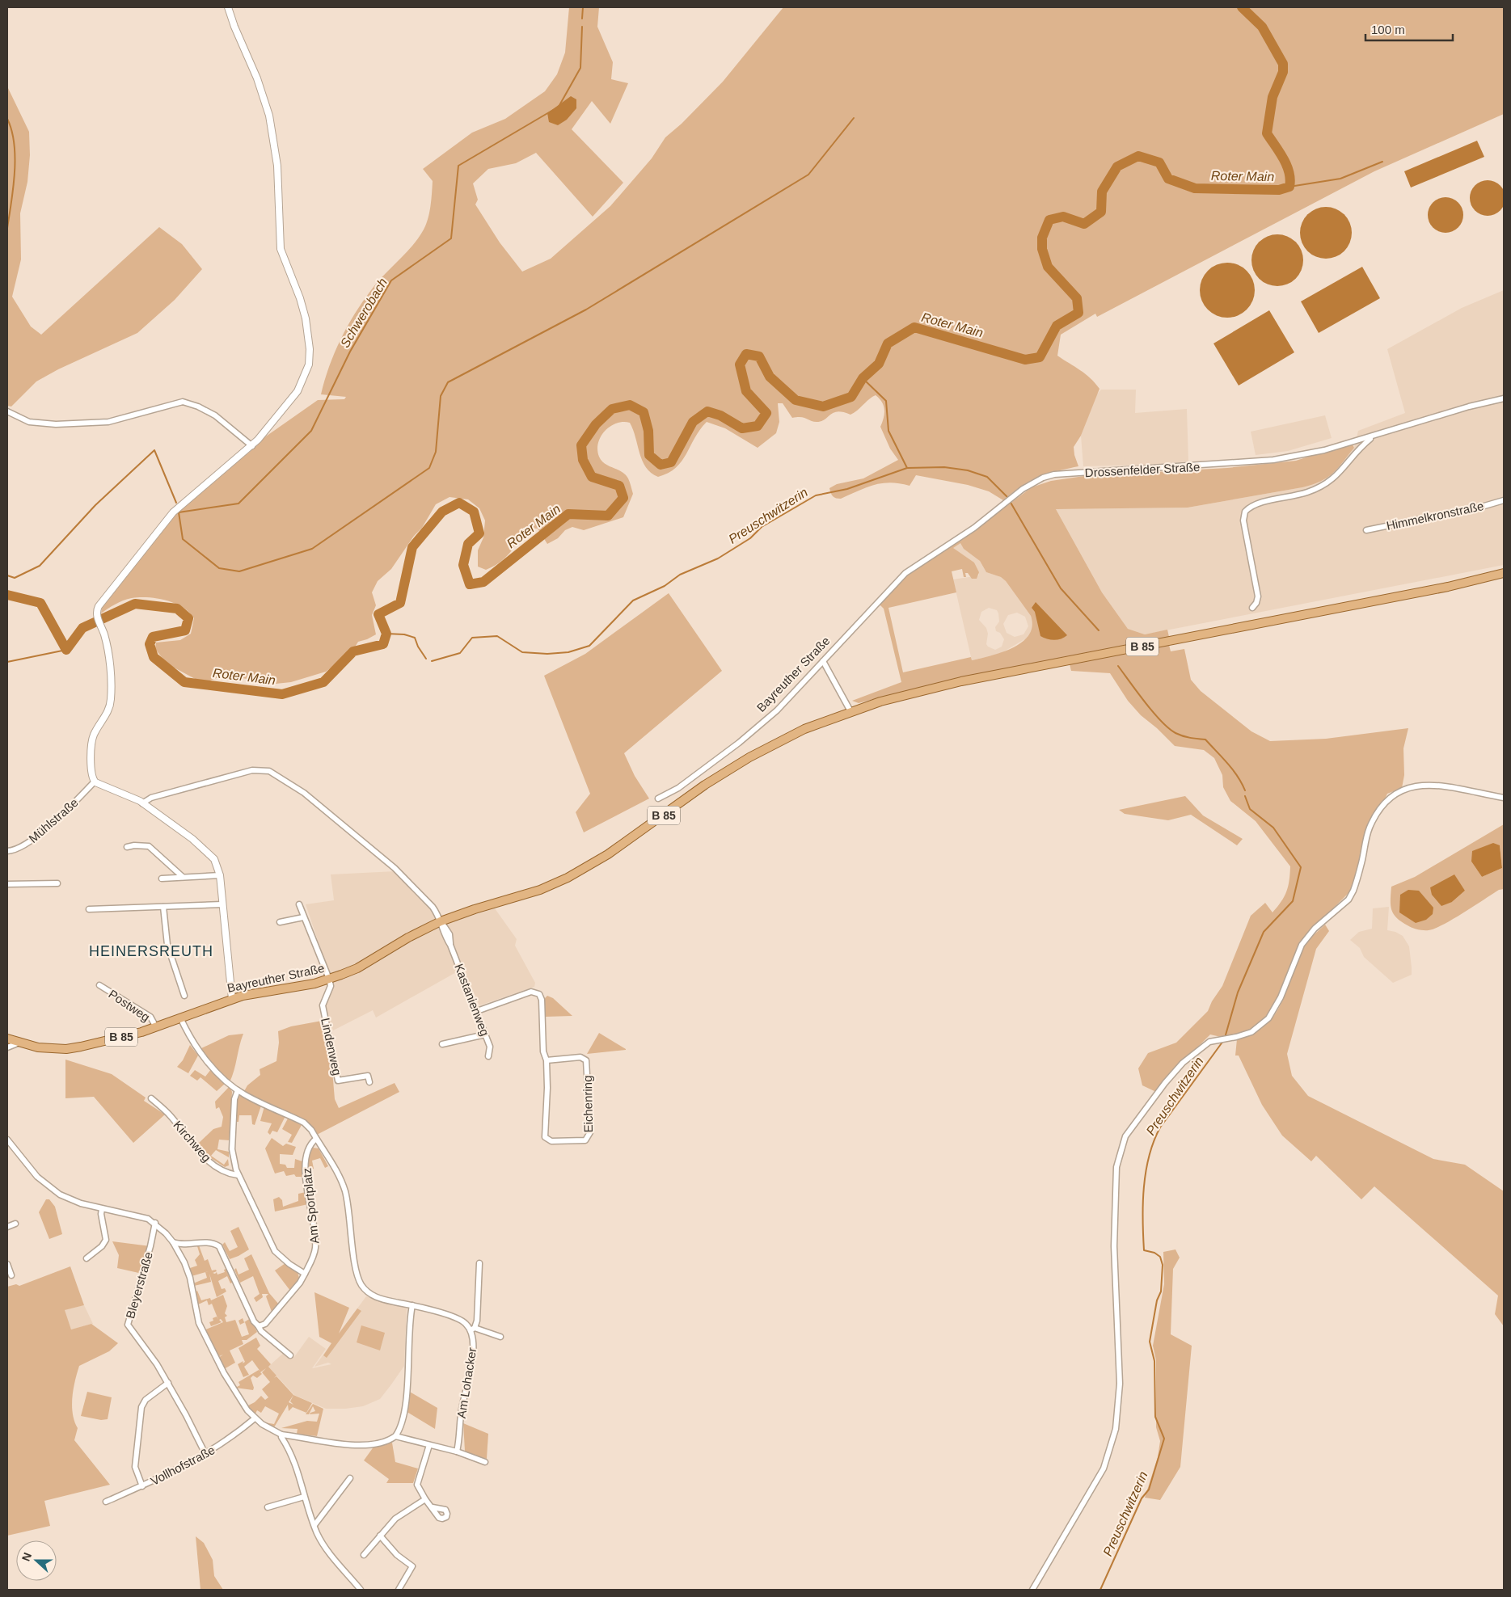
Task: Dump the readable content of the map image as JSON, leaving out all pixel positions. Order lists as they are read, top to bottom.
{
  "streets": {
    "main road": ["B 85", "Bayreuther Straße"],
    "street": [
      "Drossenfelder Straße",
      "Himmelkronstraße",
      "Mühlstraße",
      "Kastanienweg",
      "Postweg",
      "Lindenweg",
      "Eichenring",
      "Kirchweg",
      "Am Sportplatz",
      "Bleyerstraße",
      "Am Lohacker",
      "Vollhofstraße"
    ]
  },
  "crossings": [
    ["Drossenfelder Straße", "Bayreuther Straße"],
    ["B 85", "Bayreuther Straße"],
    ["Bayreuther Straße", "Kastanienweg"],
    ["Bayreuther Straße", "Postweg"],
    ["Bayreuther Straße", "Lindenweg"],
    ["Bayreuther Straße", "Am Lohacker"],
    ["Kastanienweg", "Eichenring"],
    ["Am Sportplatz", "Am Lohacker"],
    ["Bleyerstraße", "Vollhofstraße"]
  ],
  "districts": ["HEINERSREUTH"],
  "water": ["Roter Main", "Schwerobach", "Preuschwitzerin"],
  "scale_bar": "100 m",
  "north": "left"
}
